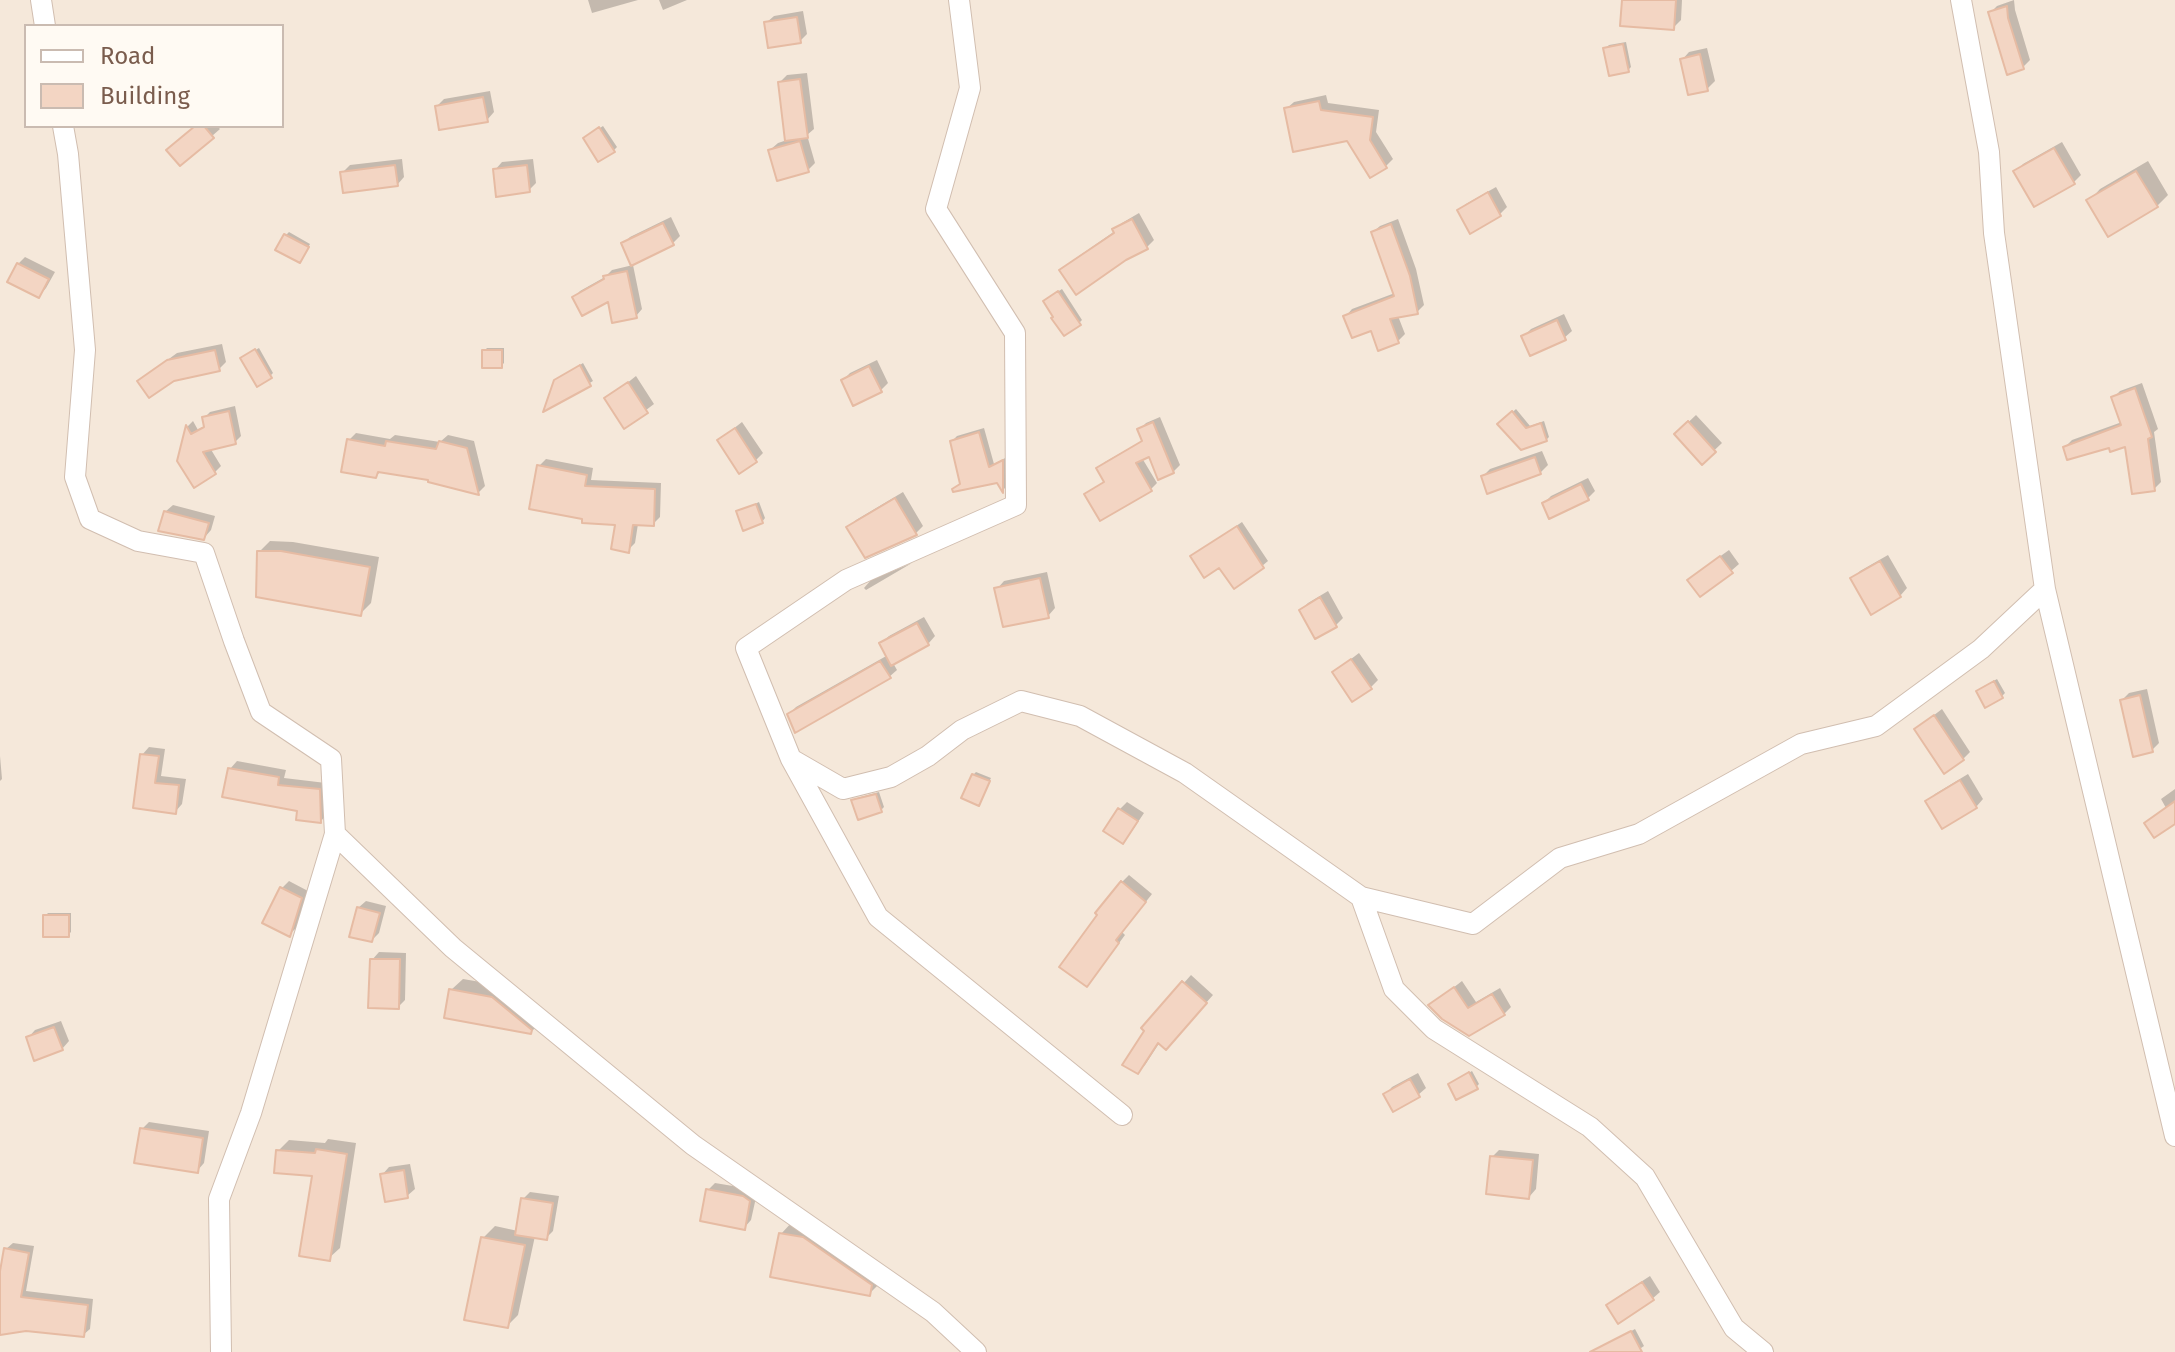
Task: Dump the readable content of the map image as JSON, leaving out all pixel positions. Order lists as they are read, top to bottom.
{
  "legend": ["Road", "Building"]
}
